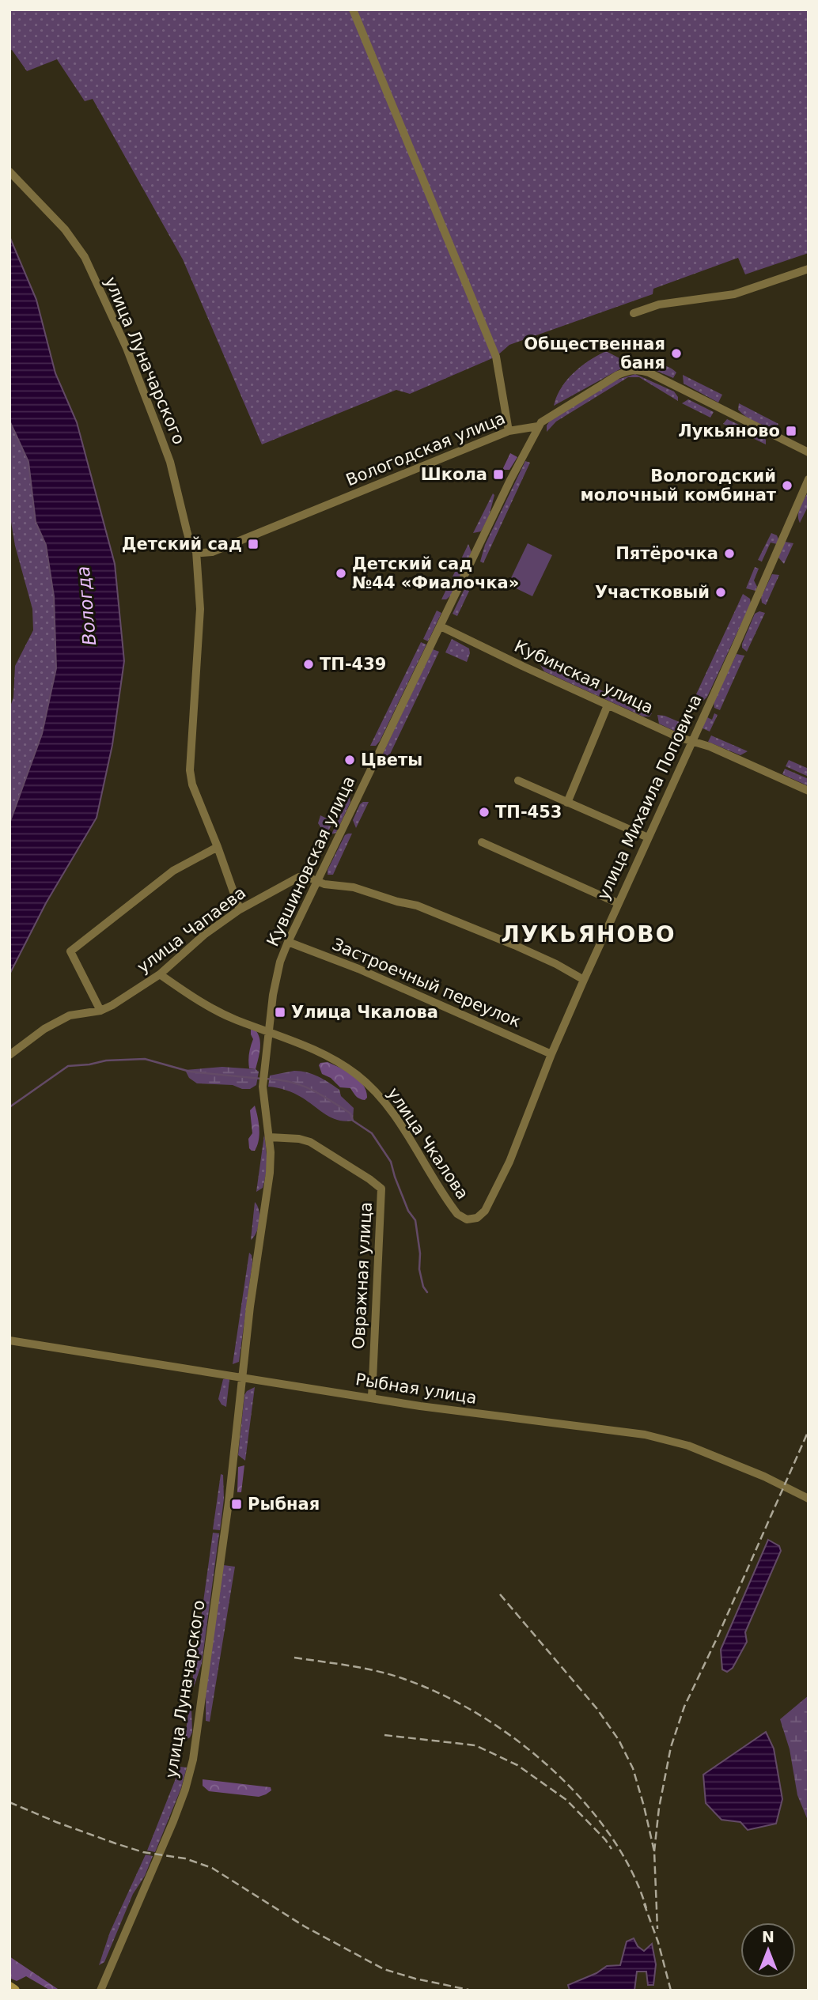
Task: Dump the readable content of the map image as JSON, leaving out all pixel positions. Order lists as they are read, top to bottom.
{
  "streets": {
    "street": [
      "улица Луначарского",
      "Вологодская улица",
      "Кубинская улица",
      "улица Михаила Поповича",
      "Кувшиновская улица",
      "улица Чапаева",
      "Застроечный переулок",
      "улица Чкалова",
      "Овражная улица",
      "Рыбная улица"
    ]
  },
  "crossings": [
    ["улица Луначарского", "Вологодская улица"],
    ["улица Луначарского", "Кувшиновская улица"],
    ["улица Луначарского", "улица Чапаева"],
    ["улица Луначарского", "Рыбная улица"],
    ["Вологодская улица", "Кувшиновская улица"],
    ["Кубинская улица", "улица Михаила Поповича"],
    ["Кубинская улица", "Кувшиновская улица"],
    ["улица Михаила Поповича", "улица Чапаева"],
    ["улица Михаила Поповича", "Застроечный переулок"],
    ["улица Михаила Поповича", "улица Чкалова"],
    ["Кувшиновская улица", "улица Чапаева"],
    ["Кувшиновская улица", "Застроечный переулок"],
    ["Кувшиновская улица", "улица Чкалова"],
    ["Кувшиновская улица", "Овражная улица"],
    ["Кувшиновская улица", "Рыбная улица"],
    ["улица Чапаева", "улица Чкалова"],
    ["Овражная улица", "Рыбная улица"]
  ],
  "districts": ["ЛУКЬЯНОВО"],
  "water": ["Вологда"],
  "places": {
    "other": [
      "Общественная баня",
      "Вологодский молочный комбинат",
      "Пятёрочка",
      "Детский сад №44 «Фиалочка»",
      "Участковый",
      "ТП-439",
      "Цветы",
      "ТП-453"
    ],
    "transit": [
      "Лукьяново",
      "Школа",
      "Детский сад",
      "Улица Чкалова",
      "Рыбная"
    ]
  },
  "north": "top"
}
